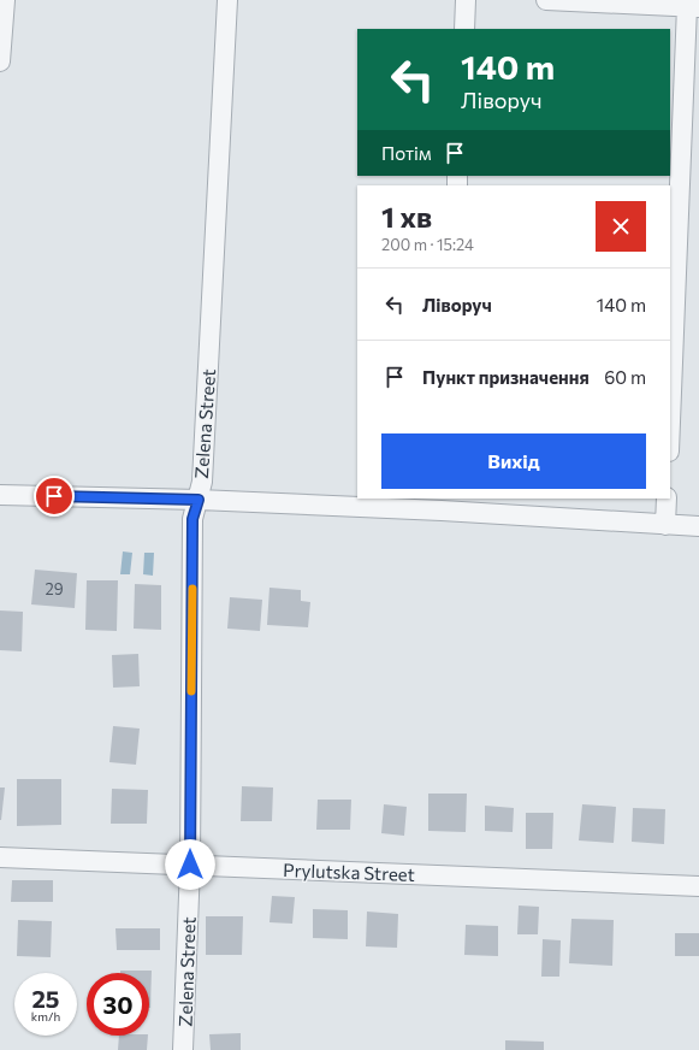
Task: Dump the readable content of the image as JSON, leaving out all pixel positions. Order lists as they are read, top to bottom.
{
  "streets": {
    "street": ["Zelena Street", "Prylutska Street"]
  },
  "crossings": [
    ["Zelena Street", "Prylutska Street"]
  ],
  "house_numbers": ["29"],
  "page": {
    "turn": ["140 m", "Ліворуч"],
    "then": "Потім",
    "heading": ["1 хв", "200 m · 15:24"],
    "list": [
      {
        "name": "Ліворуч",
        "value": "140 m"
      },
      {
        "name": "Пункт призначення",
        "value": "60 m"
      }
    ],
    "buttons": "Вихід",
    "speed": "25 km/h",
    "limit": "30"
  }
}
